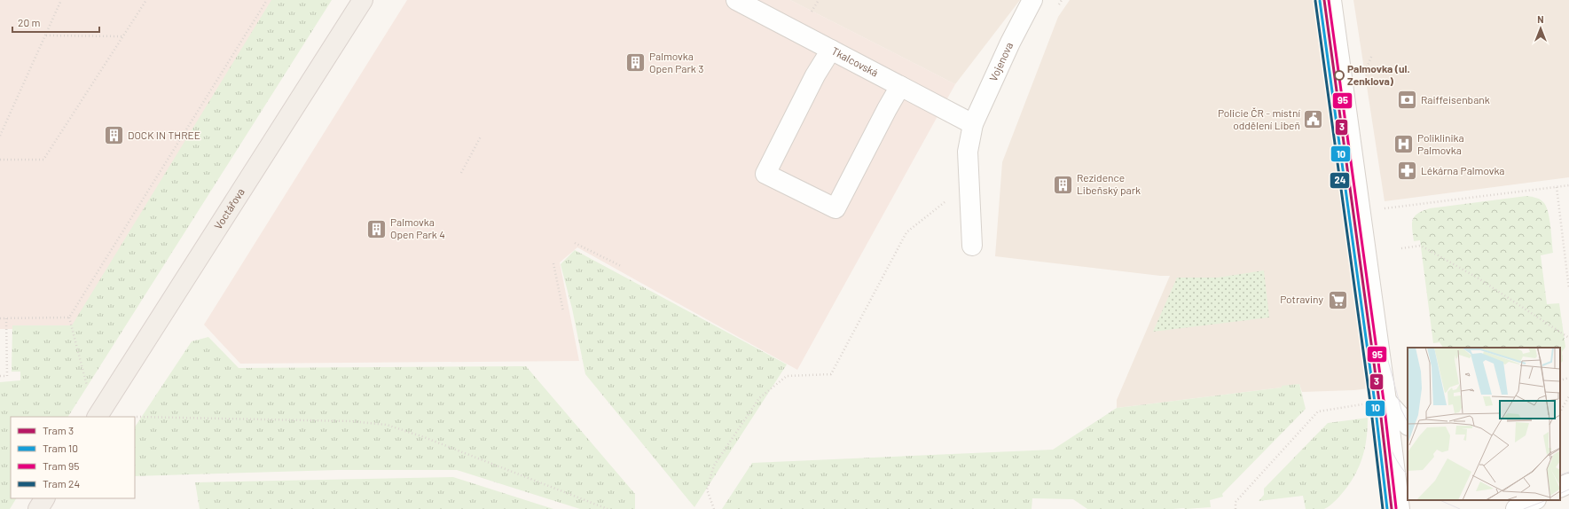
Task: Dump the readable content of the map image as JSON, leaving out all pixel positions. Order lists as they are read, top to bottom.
{
  "streets": {
    "main road": ["Voctářova"],
    "street": ["Tkalcovská", "Vojenova"]
  },
  "crossings": [
    ["Tkalcovská", "Vojenova"]
  ],
  "places": {
    "building": [
      "Palmovka Open Park 3",
      "DOCK IN THREE",
      "Rezidence Libeňský park",
      "Palmovka Open Park 4"
    ],
    "other": ["Palmovka (ul. Zenklova)"],
    "bank": ["Raiffeisenbank"],
    "public building": ["Policie ČR - místní oddělení Libeň"],
    "hospital": ["Poliklinika Palmovka"],
    "pharmacy": ["Lékárna Palmovka"],
    "supermarket": ["Potraviny"]
  },
  "lines": [
    "tram line 3",
    "tram line 95",
    "tram line 10",
    "tram line 24"
  ],
  "legend": [
    "Tram 3",
    "Tram 10",
    "Tram 95",
    "Tram 24"
  ],
  "scale_bar": "20 m",
  "north": "top"
}
